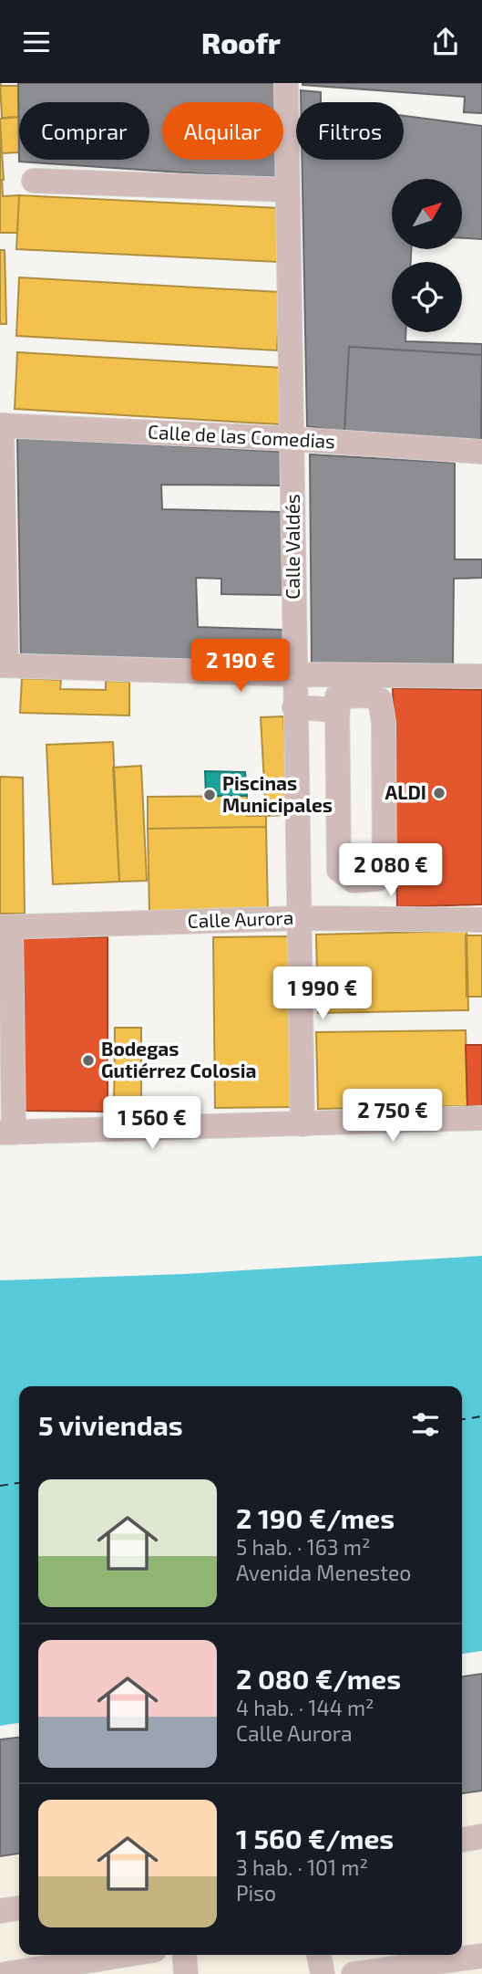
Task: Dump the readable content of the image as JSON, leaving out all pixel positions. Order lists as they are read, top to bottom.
{
  "streets": {
    "street": ["Calle de las Comedias", "Calle Valdés", "Calle Aurora"]
  },
  "crossings": [
    ["Calle de las Comedias", "Calle Valdés"],
    ["Calle Valdés", "Calle Aurora"]
  ],
  "places": ["ALDI", "Piscinas Municipales", "Bodegas Gutiérrez Colosia"],
  "north": "top right",
  "page": {
    "header": "Roofr",
    "chip": ["Comprar", "Alquilar", "Filtros"],
    "price": [
      "2 190 €",
      "2 080 €",
      "1 990 €",
      "2 750 €",
      "1 560 €"
    ],
    "heading": "5 viviendas",
    "list": [
      {
        "name": "2 190 €/mes",
        "note": "5 hab. · 163 m² · Avenida Menesteo"
      },
      {
        "name": "2 080 €/mes",
        "note": "4 hab. · 144 m² · Calle Aurora"
      },
      {
        "name": "1 560 €/mes",
        "note": "3 hab. · 101 m² · Piso"
      }
    ]
  }
}
